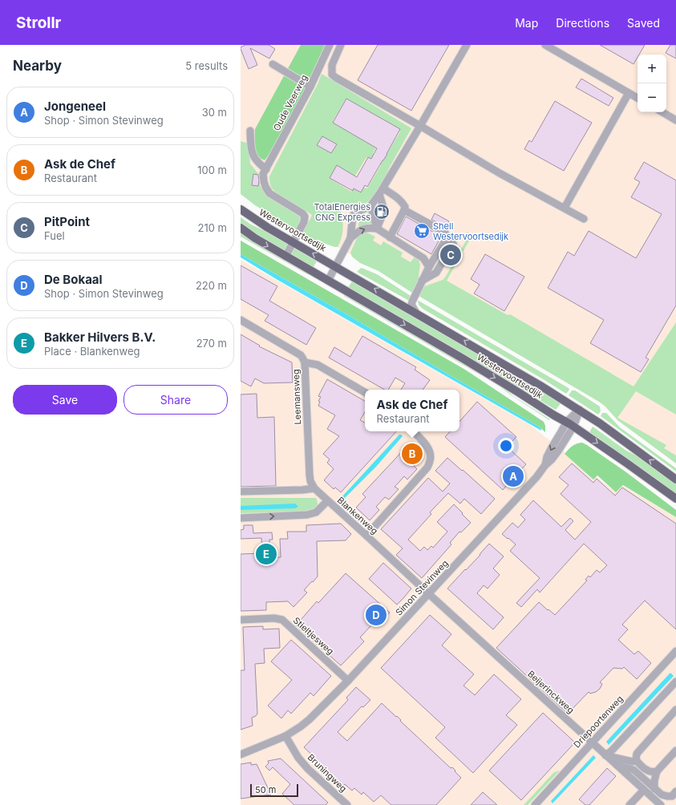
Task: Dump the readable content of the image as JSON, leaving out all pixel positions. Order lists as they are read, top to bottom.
{
  "streets": {
    "main road": ["Westervoortsedijk"],
    "street": [
      "Oude Veerweg",
      "Leemansweg",
      "Blankenweg",
      "Simon Stevinweg",
      "Stieltjesweg",
      "Beijerinckweg",
      "Driepoortenweg",
      "Bruningweg"
    ]
  },
  "crossings": [
    ["Oude Veerweg", "Westervoortsedijk"],
    ["Westervoortsedijk", "Simon Stevinweg"],
    ["Leemansweg", "Blankenweg"],
    ["Blankenweg", "Simon Stevinweg"],
    ["Blankenweg", "Beijerinckweg"],
    ["Simon Stevinweg", "Stieltjesweg"],
    ["Simon Stevinweg", "Beijerinckweg"],
    ["Simon Stevinweg", "Bruningweg"],
    ["Beijerinckweg", "Driepoortenweg"]
  ],
  "places": {
    "fuel station": ["TotalEnergies CNG Express"],
    "supermarket": ["Shell Westervoortsedijk"]
  },
  "scale_bar": "50 m",
  "page": {
    "header": "Strollr",
    "nav": ["Map", "Directions", "Saved"],
    "heading": ["Nearby", "5 results"],
    "map_buttons": ["+", "−"],
    "list": [
      {
        "mark": "A",
        "name": "Jongeneel",
        "note": "Shop · Simon Stevinweg",
        "value": "30 m"
      },
      {
        "mark": "B",
        "name": "Ask de Chef",
        "note": "Restaurant",
        "value": "100 m"
      },
      {
        "mark": "C",
        "name": "PitPoint",
        "note": "Fuel",
        "value": "210 m"
      },
      {
        "mark": "D",
        "name": "De Bokaal",
        "note": "Shop · Simon Stevinweg",
        "value": "220 m"
      },
      {
        "mark": "E",
        "name": "Bakker Hilvers B.V.",
        "note": "Place · Blankenweg",
        "value": "270 m"
      }
    ],
    "pins": [
      "C",
      "B",
      "A",
      "E",
      "D"
    ],
    "buttons": ["Save", "Share"],
    "popup": ["Ask de Chef", "Restaurant"],
    "scale": "50 m"
  }
}
